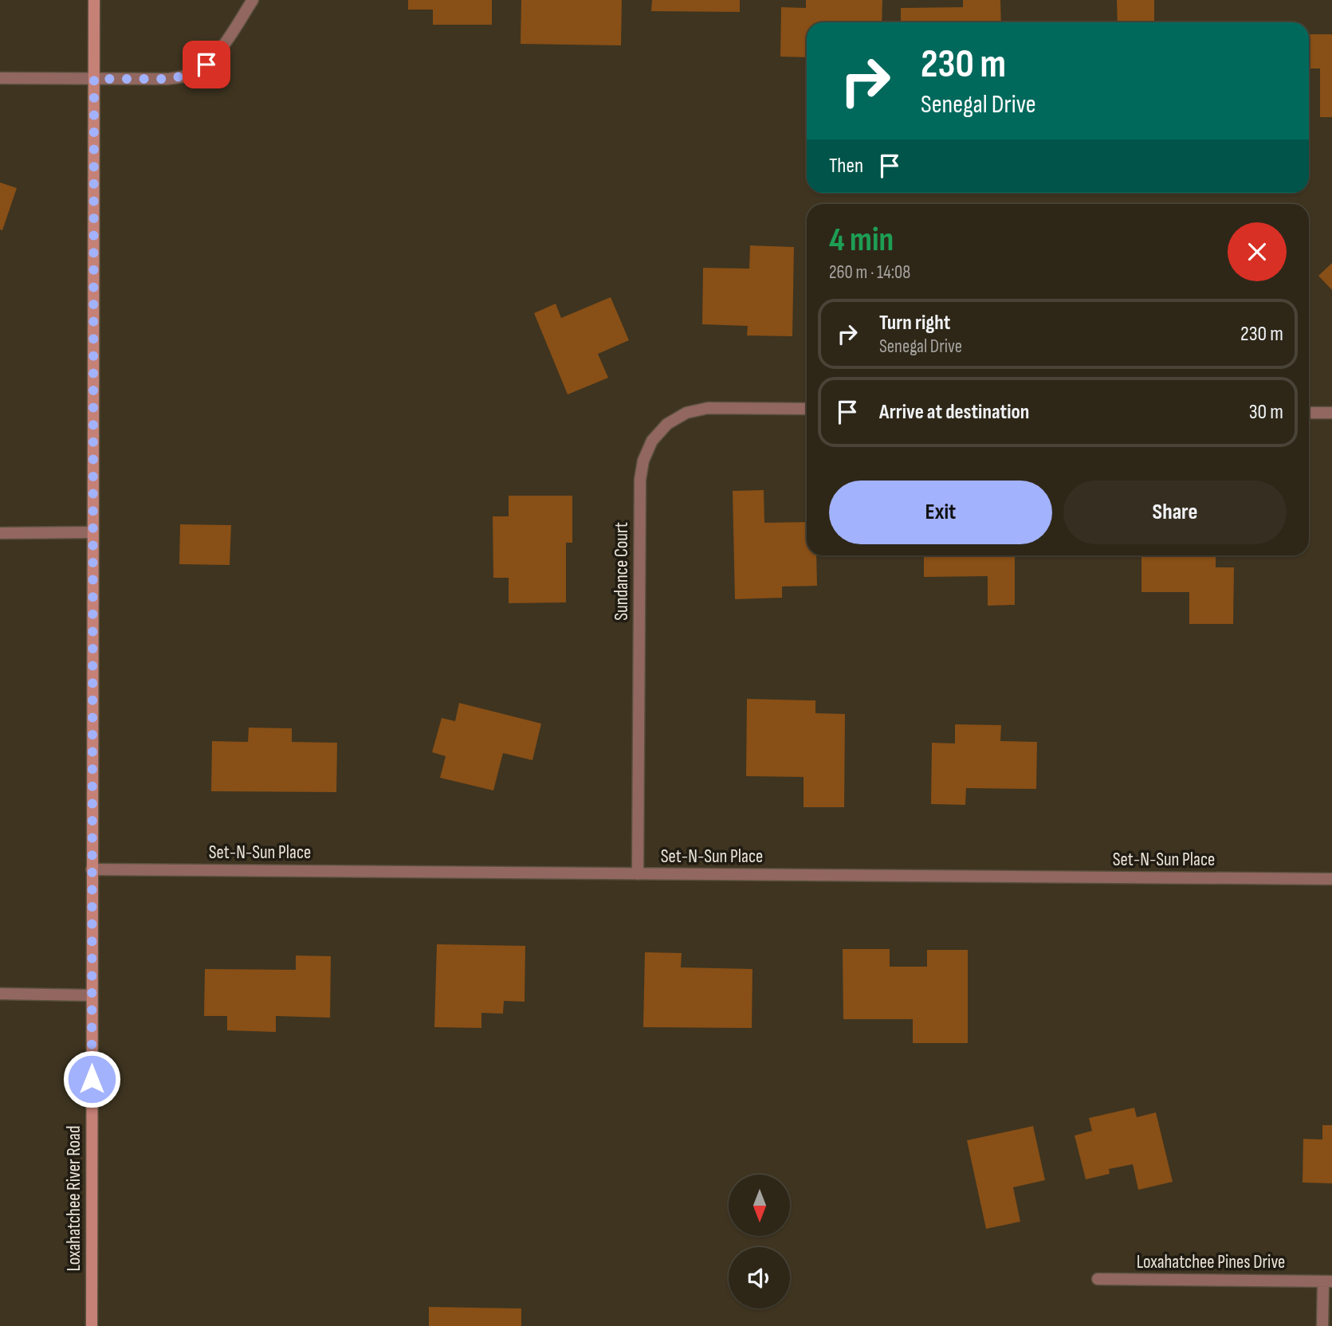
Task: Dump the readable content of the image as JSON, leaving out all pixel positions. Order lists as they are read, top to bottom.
{
  "streets": {
    "street": [
      "Sundance Court",
      "Set-N-Sun Place",
      "Loxahatchee River Road",
      "Loxahatchee Pines Drive"
    ]
  },
  "crossings": [
    ["Sundance Court", "Set-N-Sun Place"],
    ["Set-N-Sun Place", "Loxahatchee River Road"]
  ],
  "north": "bottom",
  "page": {
    "turn": ["230 m", "Senegal Drive"],
    "then": "Then",
    "heading": ["4 min", "260 m · 14:08"],
    "list": [
      {
        "name": "Turn right",
        "note": "Senegal Drive",
        "value": "230 m"
      },
      {
        "name": "Arrive at destination",
        "value": "30 m"
      }
    ],
    "buttons": ["Exit", "Share"]
  }
}
